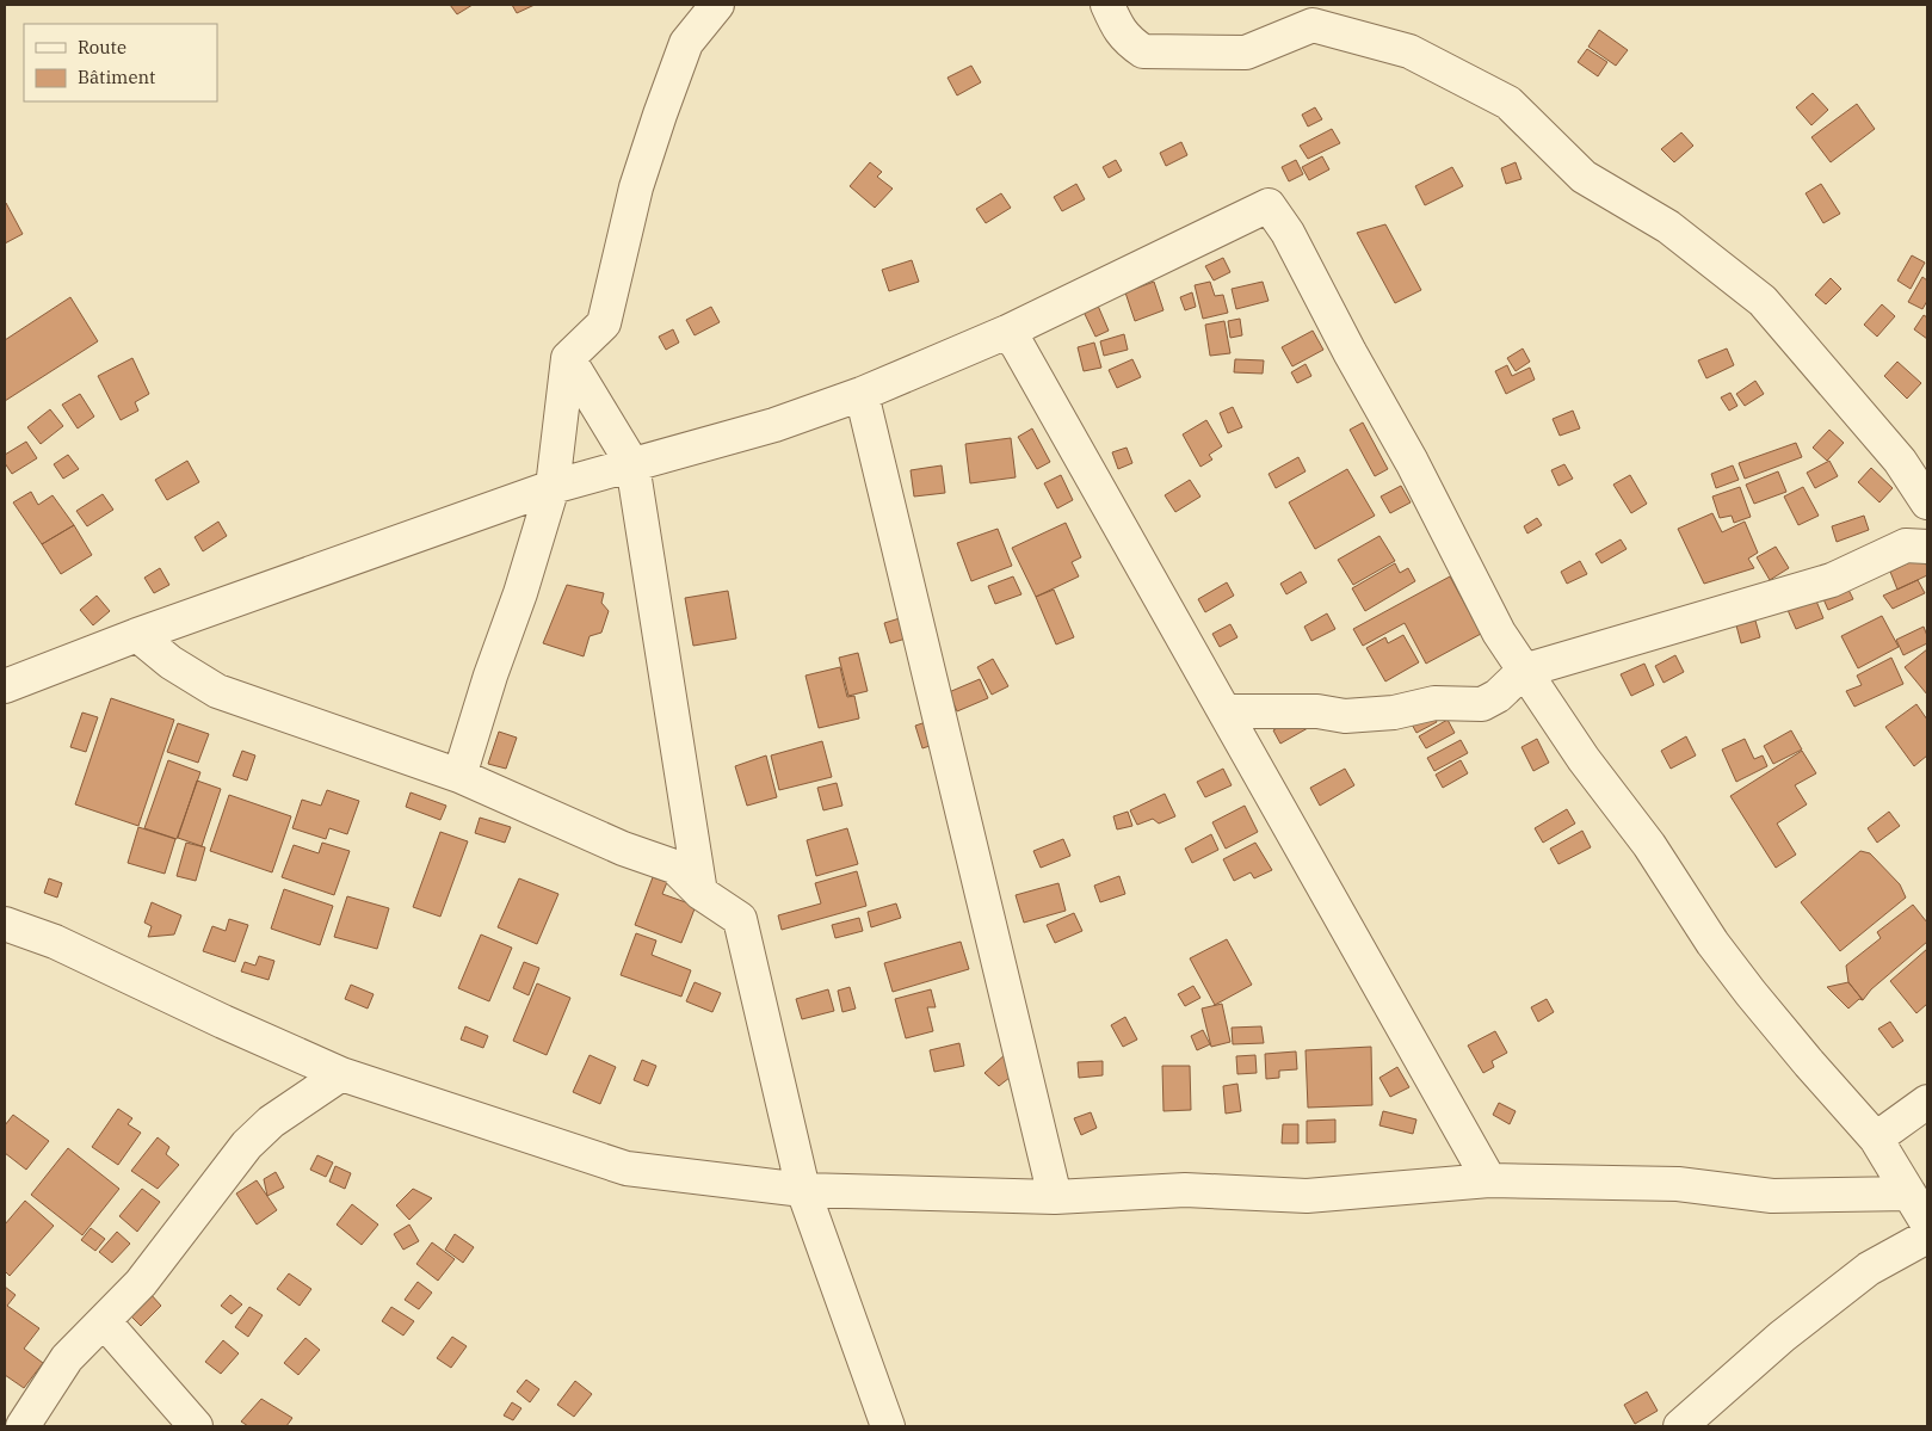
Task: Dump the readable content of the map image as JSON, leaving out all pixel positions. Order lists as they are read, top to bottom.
{
  "legend": ["Route", "Bâtiment"]
}
